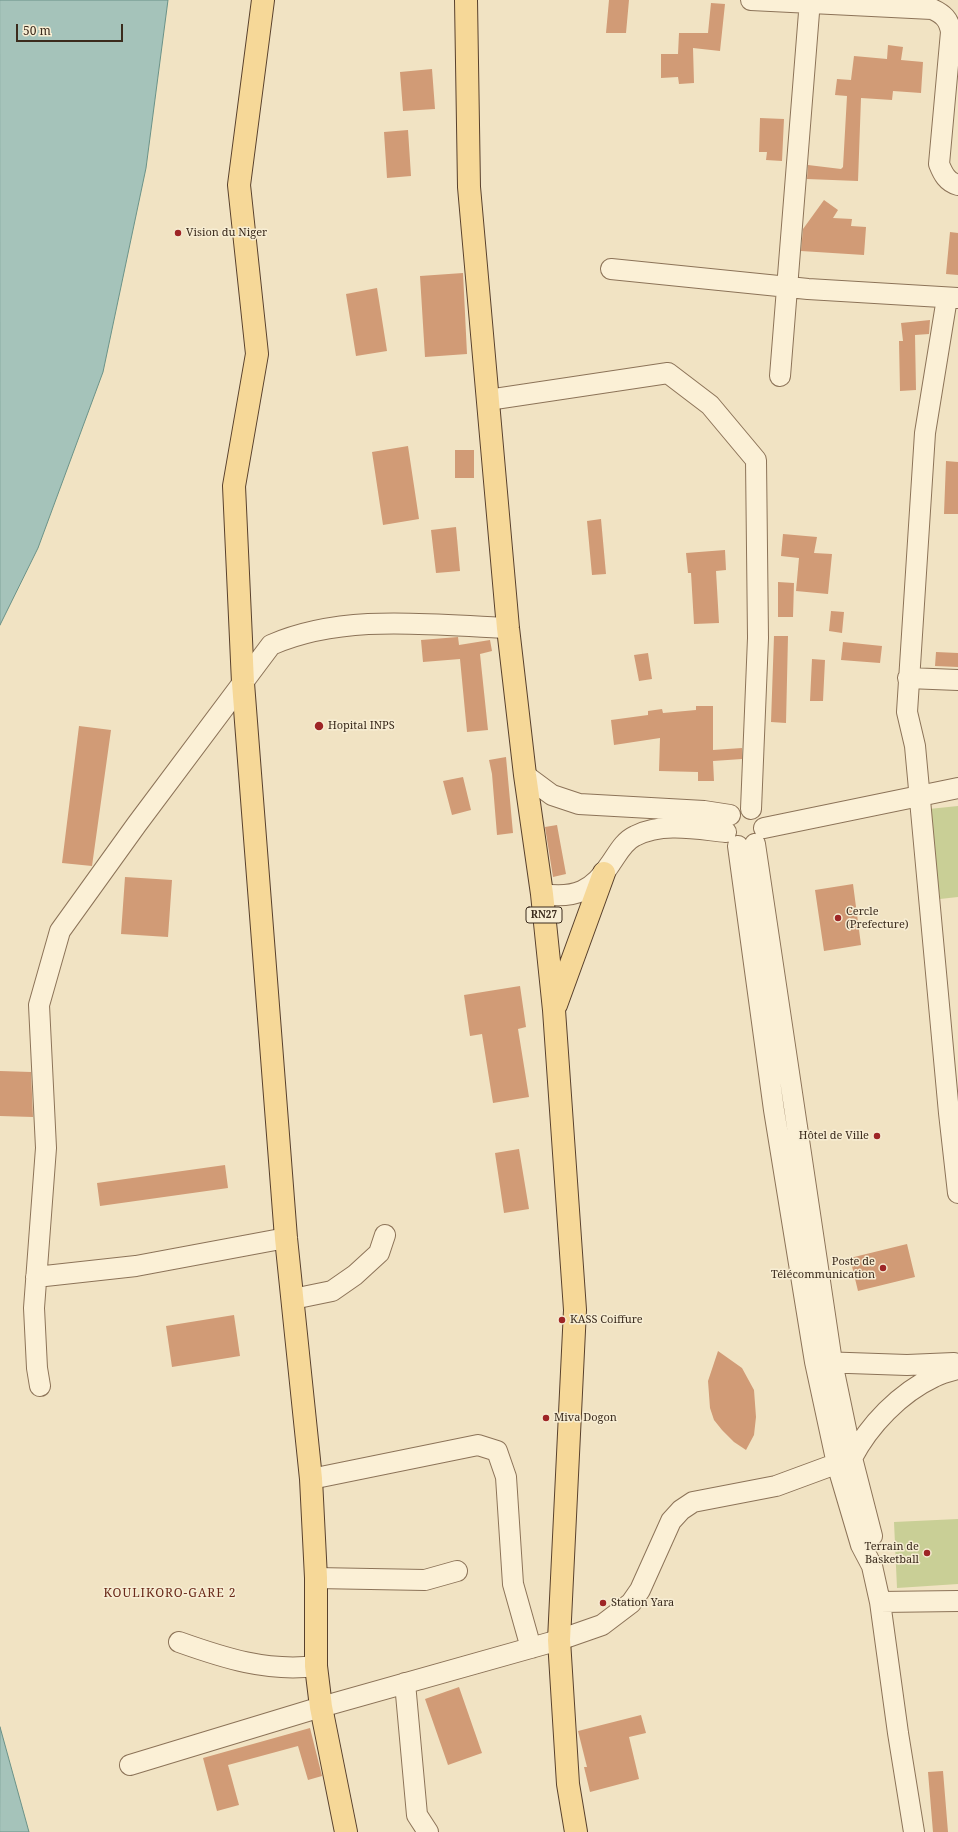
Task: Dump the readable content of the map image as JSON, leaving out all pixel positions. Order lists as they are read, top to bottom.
{
  "streets": {
    "main road": ["RN27"]
  },
  "districts": ["KOULIKORO-GARE 2"],
  "places": [
    "Vision du Niger",
    "Hopital INPS",
    "Cercle (Prefecture)",
    "Hôtel de Ville",
    "Poste de Télécommunication",
    "KASS Coiffure",
    "Miva Dogon",
    "Terrain de Basketball",
    "Station Yara"
  ],
  "scale_bar": "50 m"
}
